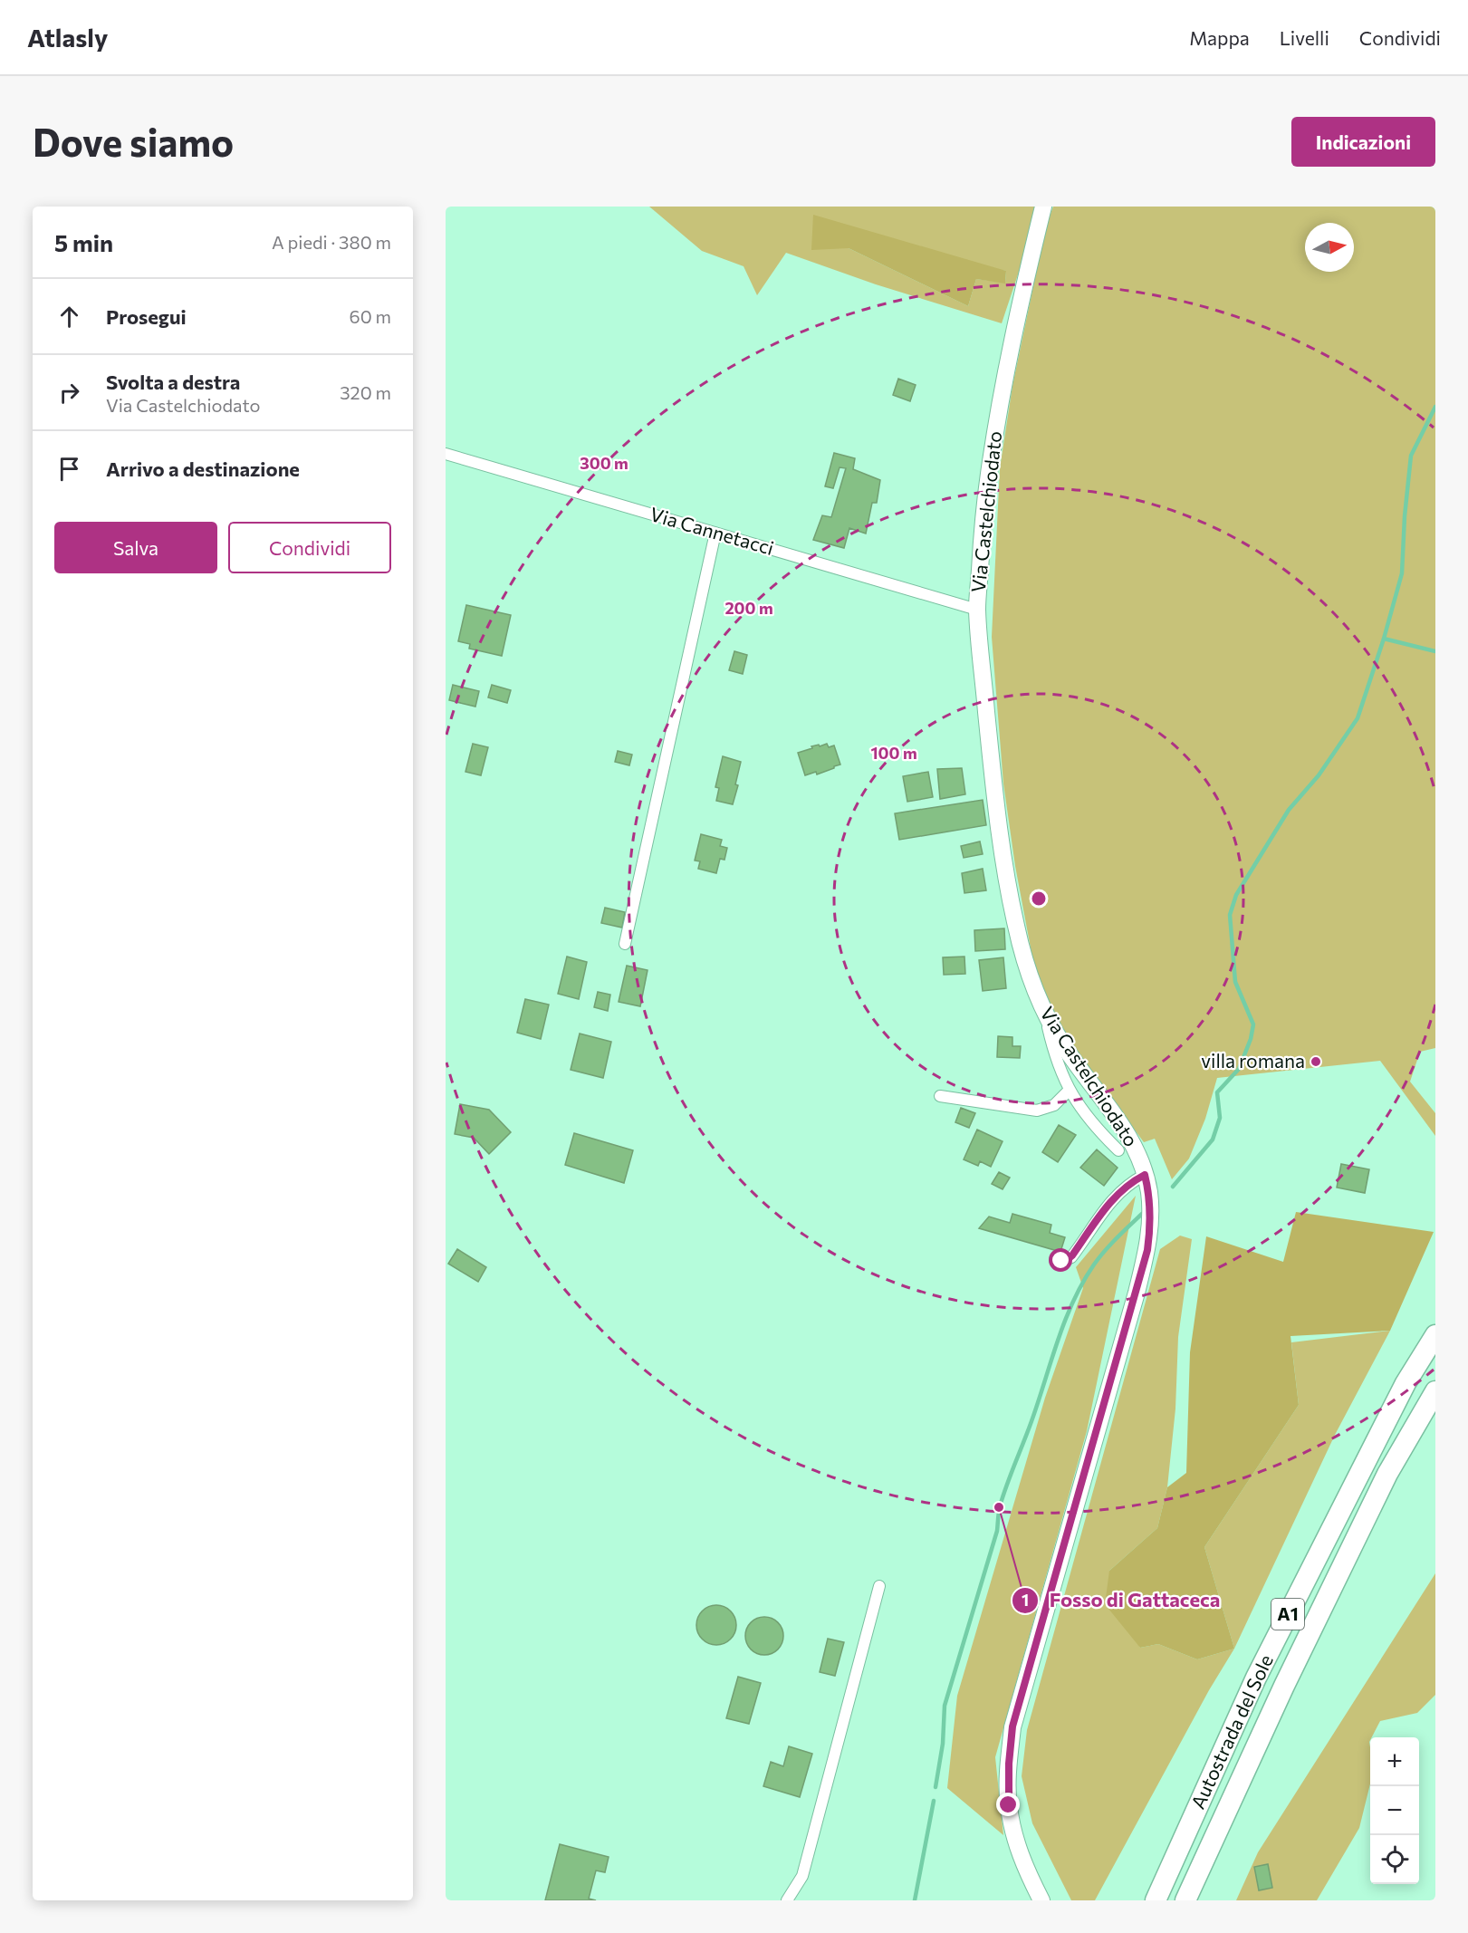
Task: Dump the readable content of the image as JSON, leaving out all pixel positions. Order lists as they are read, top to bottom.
{
  "streets": {
    "highway": ["A1", "Autostrada del Sole"],
    "street": ["Via Castelchiodato", "Via Cannetacci"]
  },
  "crossings": [
    ["Via Castelchiodato", "Via Cannetacci"]
  ],
  "places": ["villa romana", "Fosso di Gattaceca"],
  "north": "right",
  "page": {
    "header": "Atlasly",
    "nav": ["Mappa", "Livelli", "Condividi"],
    "buttons": [
      "Indicazioni",
      ["Salva", "Condividi"]
    ],
    "title": "Dove siamo",
    "heading": ["5 min", "A piedi · 380 m"],
    "list": [
      ["Prosegui", "60 m"],
      ["Svolta a destra", "Via Castelchiodato", "320 m"],
      "Arrivo a destinazione"
    ],
    "map_buttons": ["+", "−"]
  },
  "rings": ["300 m", "200 m", "100 m"]
}
